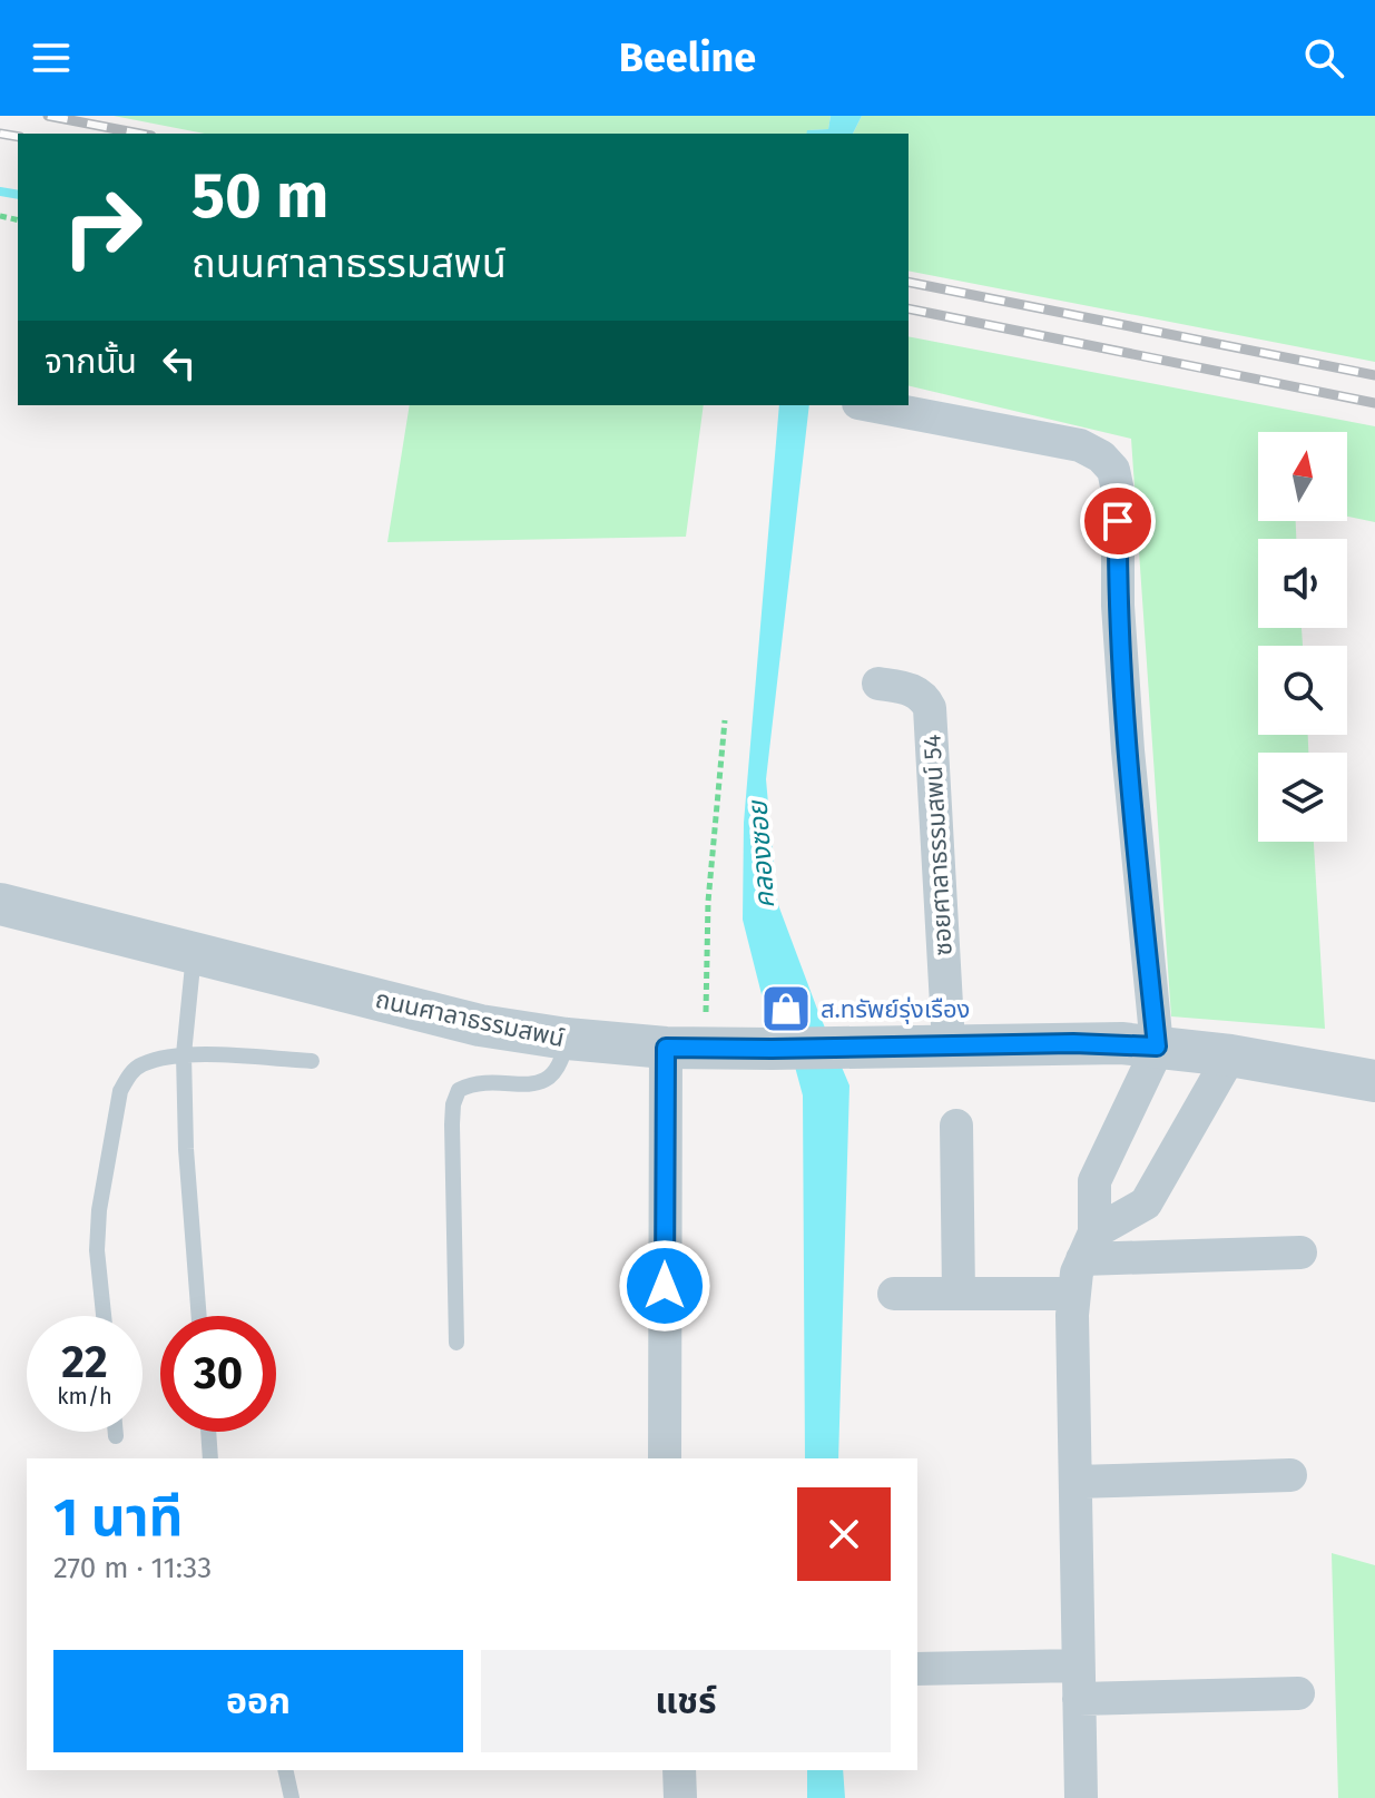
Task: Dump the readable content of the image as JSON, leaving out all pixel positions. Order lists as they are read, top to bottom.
{
  "streets": {
    "street": ["ซอยศาลาธรรมสพน์ 54", "ถนนศาลาธรรมสพน์"]
  },
  "crossings": [
    ["ซอยศาลาธรรมสพน์ 54", "ถนนศาลาธรรมสพน์"]
  ],
  "water": ["คลองซอย"],
  "places": {
    "shop": ["ส.ทรัพย์รุ่งเรือง"]
  },
  "north": "top",
  "page": {
    "header": "Beeline",
    "turn": ["50 m", "ถนนศาลาธรรมสพน์"],
    "then": "จากนั้น",
    "speed": "22 km/h",
    "limit": "30",
    "heading": ["1 นาที", "270 m · 11:33"],
    "buttons": ["ออก", "แชร์"]
  }
}
